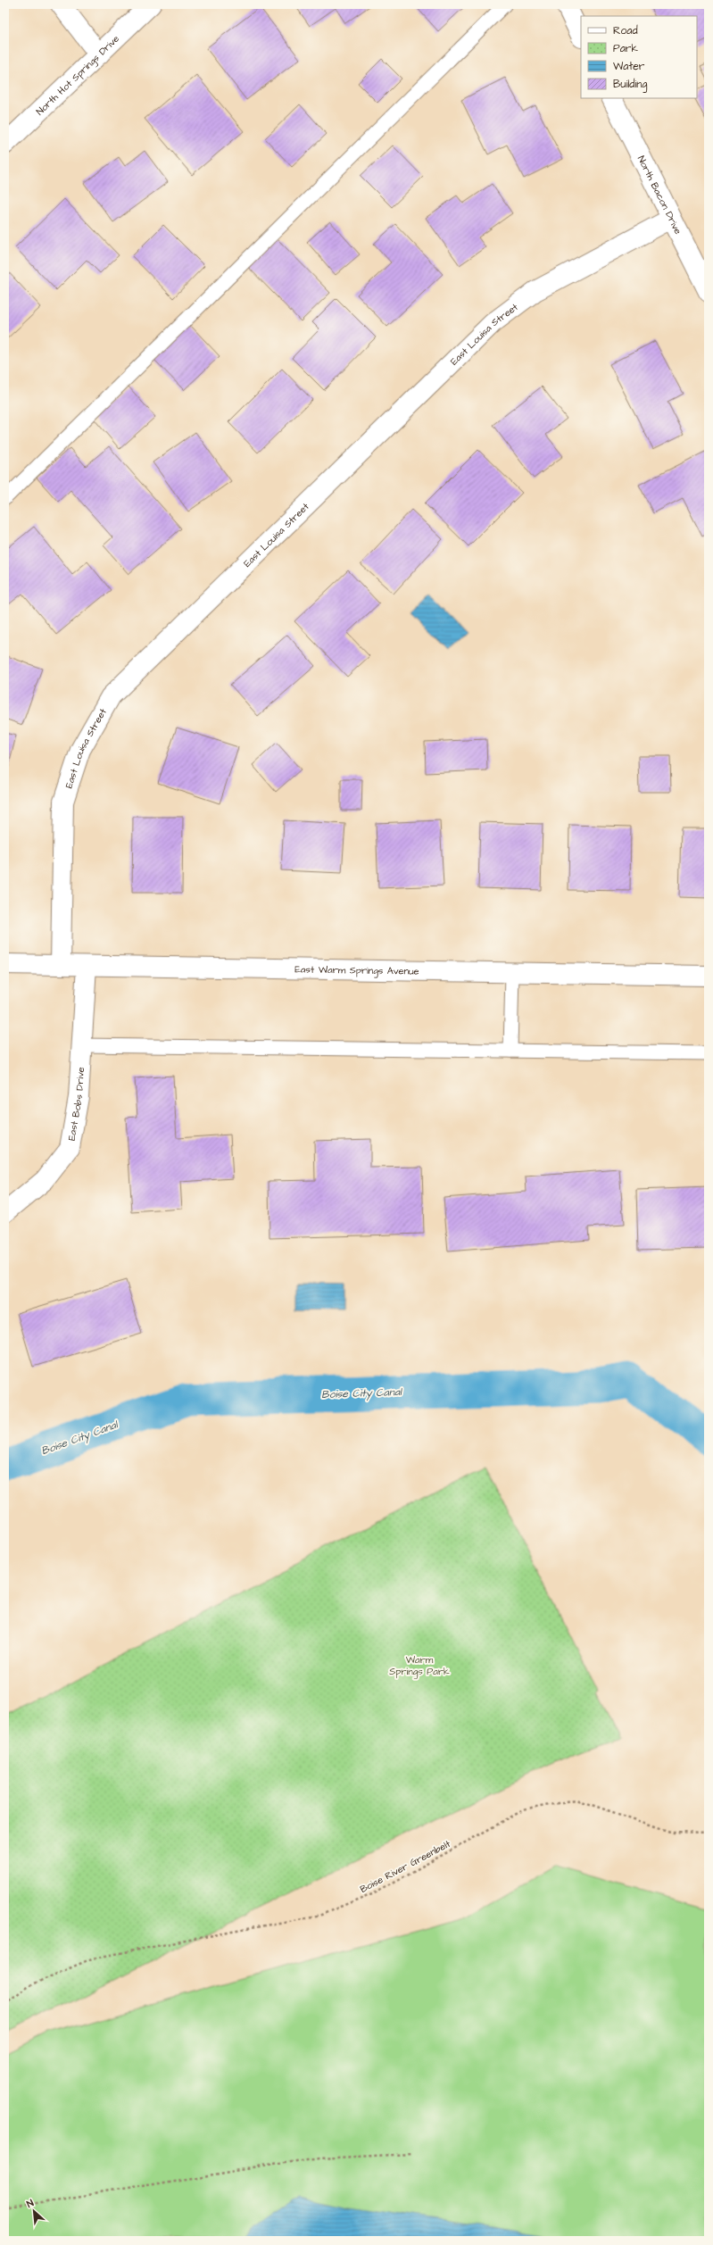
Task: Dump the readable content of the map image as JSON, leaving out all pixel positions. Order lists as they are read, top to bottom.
{
  "streets": {
    "street": [
      "North Hot Springs Drive",
      "North Bacon Drive",
      "East Louisa Street",
      "East Warm Springs Avenue",
      "East Bobs Drive"
    ],
    "path": ["Boise River Greenbelt"]
  },
  "crossings": [
    ["North Bacon Drive", "East Louisa Street"],
    ["East Louisa Street", "East Warm Springs Avenue"],
    ["East Warm Springs Avenue", "East Bobs Drive"]
  ],
  "water": ["Boise City Canal"],
  "parks": ["Warm Springs Park"],
  "legend": [
    "Road",
    "Park",
    "Water",
    "Building"
  ],
  "north": "top left"
}
